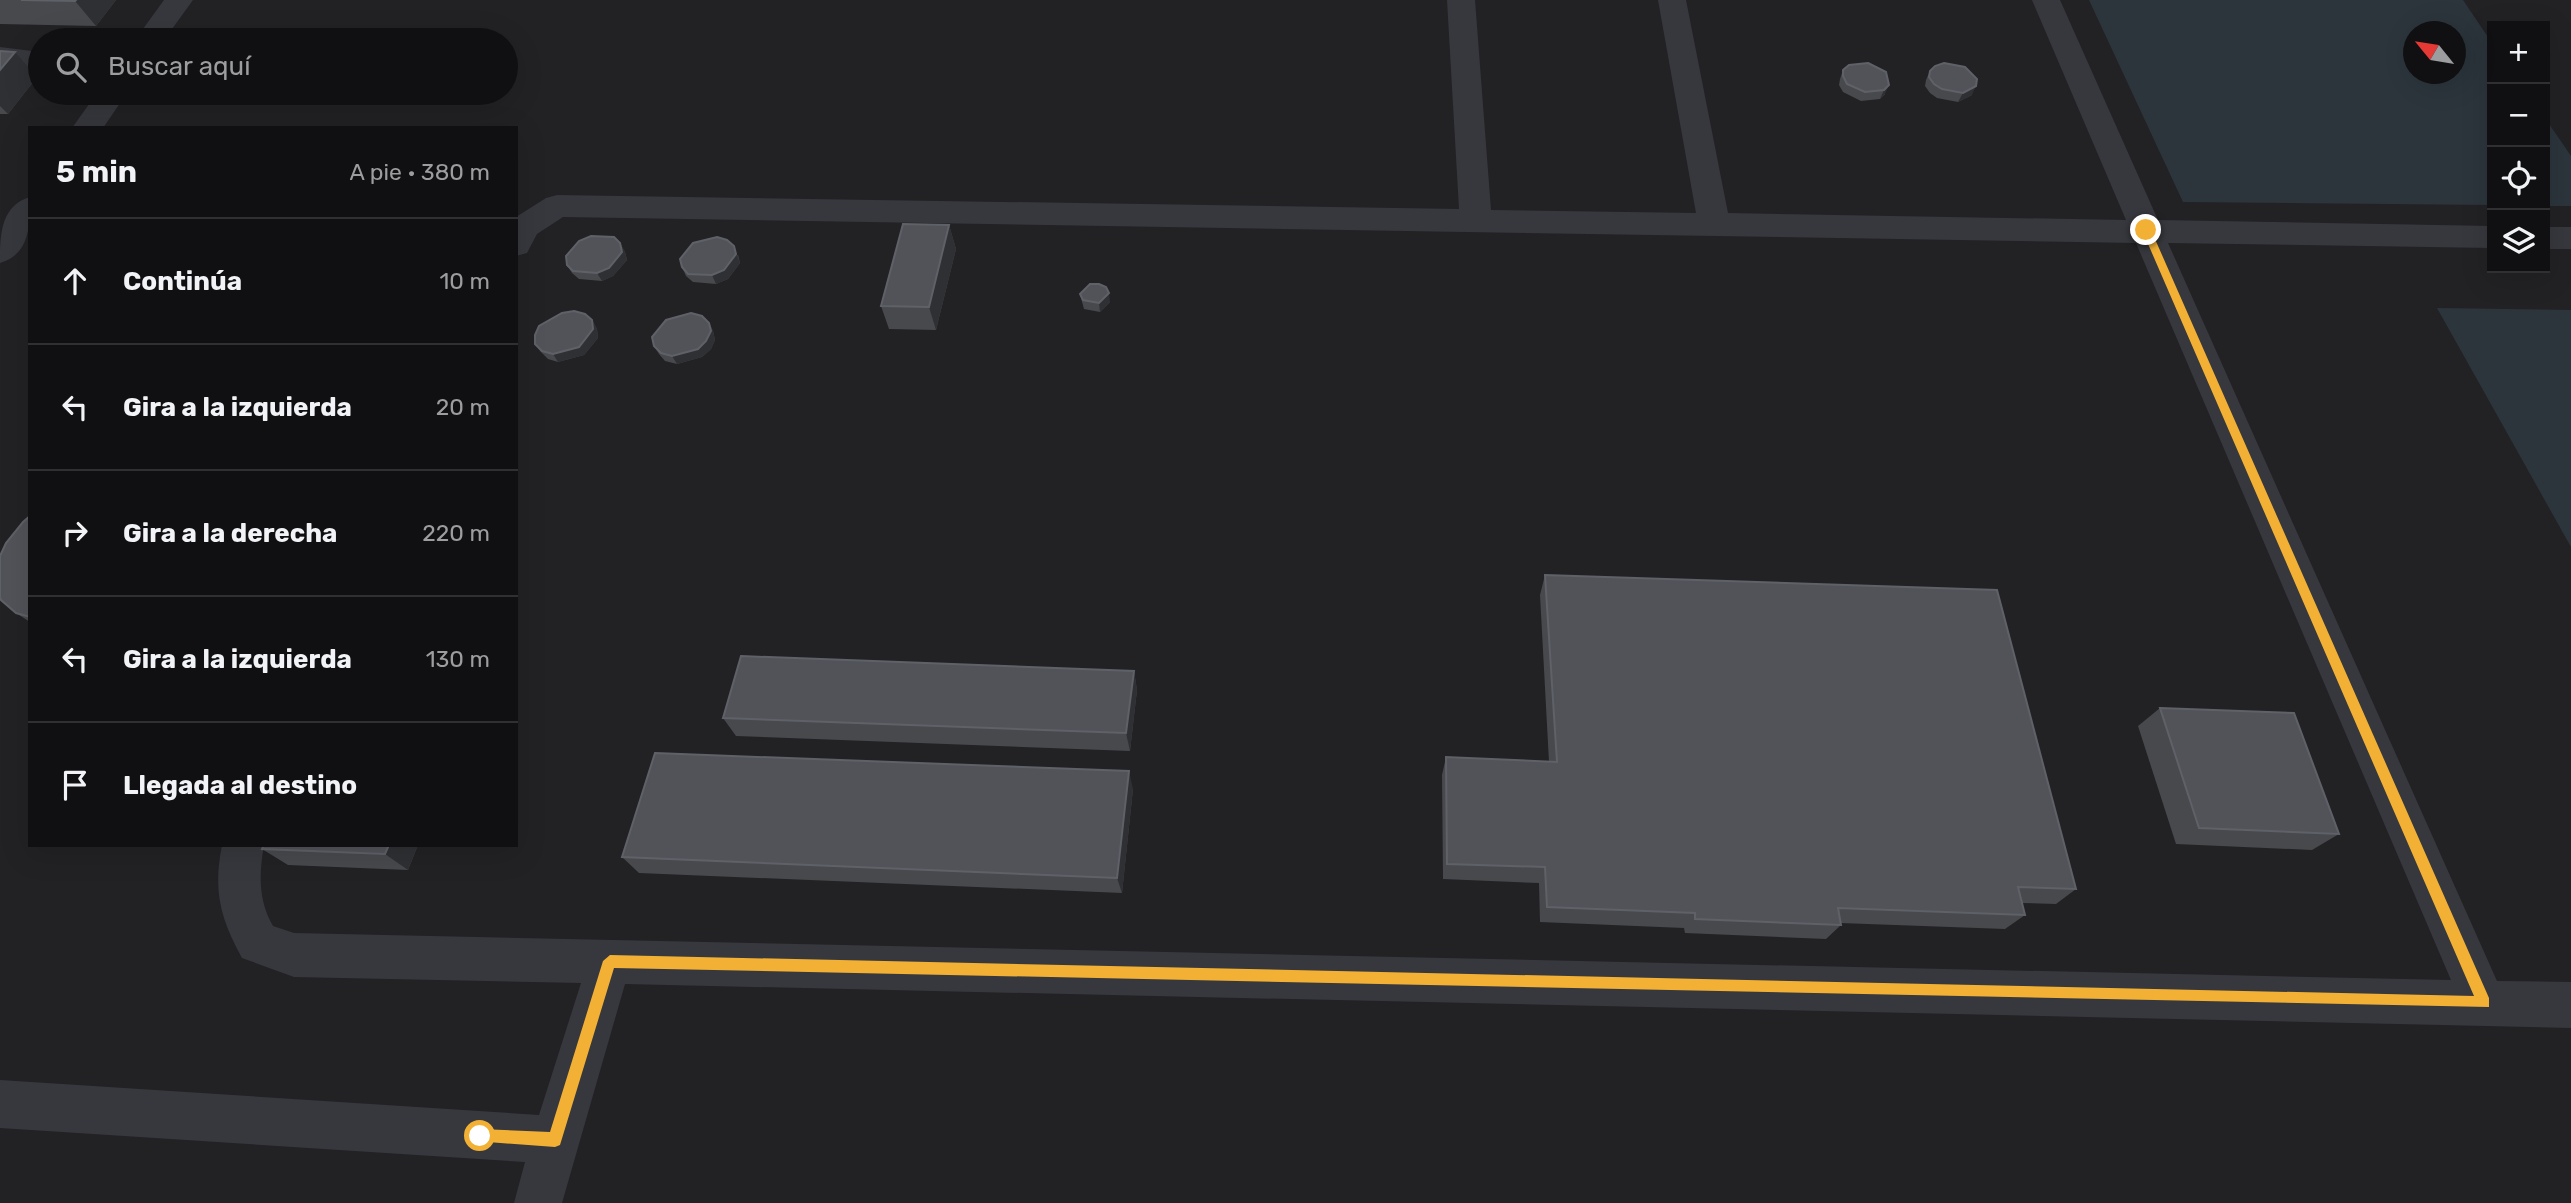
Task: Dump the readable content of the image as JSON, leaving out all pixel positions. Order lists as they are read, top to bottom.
{
  "north": "top left",
  "page": {
    "map_buttons": ["+", "−"],
    "search": "Buscar aquí",
    "heading": ["5 min", "A pie · 380 m"],
    "list": [
      ["Continúa", "10 m"],
      ["Gira a la izquierda", "20 m"],
      ["Gira a la derecha", "220 m"],
      ["Gira a la izquierda", "130 m"],
      "Llegada al destino"
    ]
  }
}
